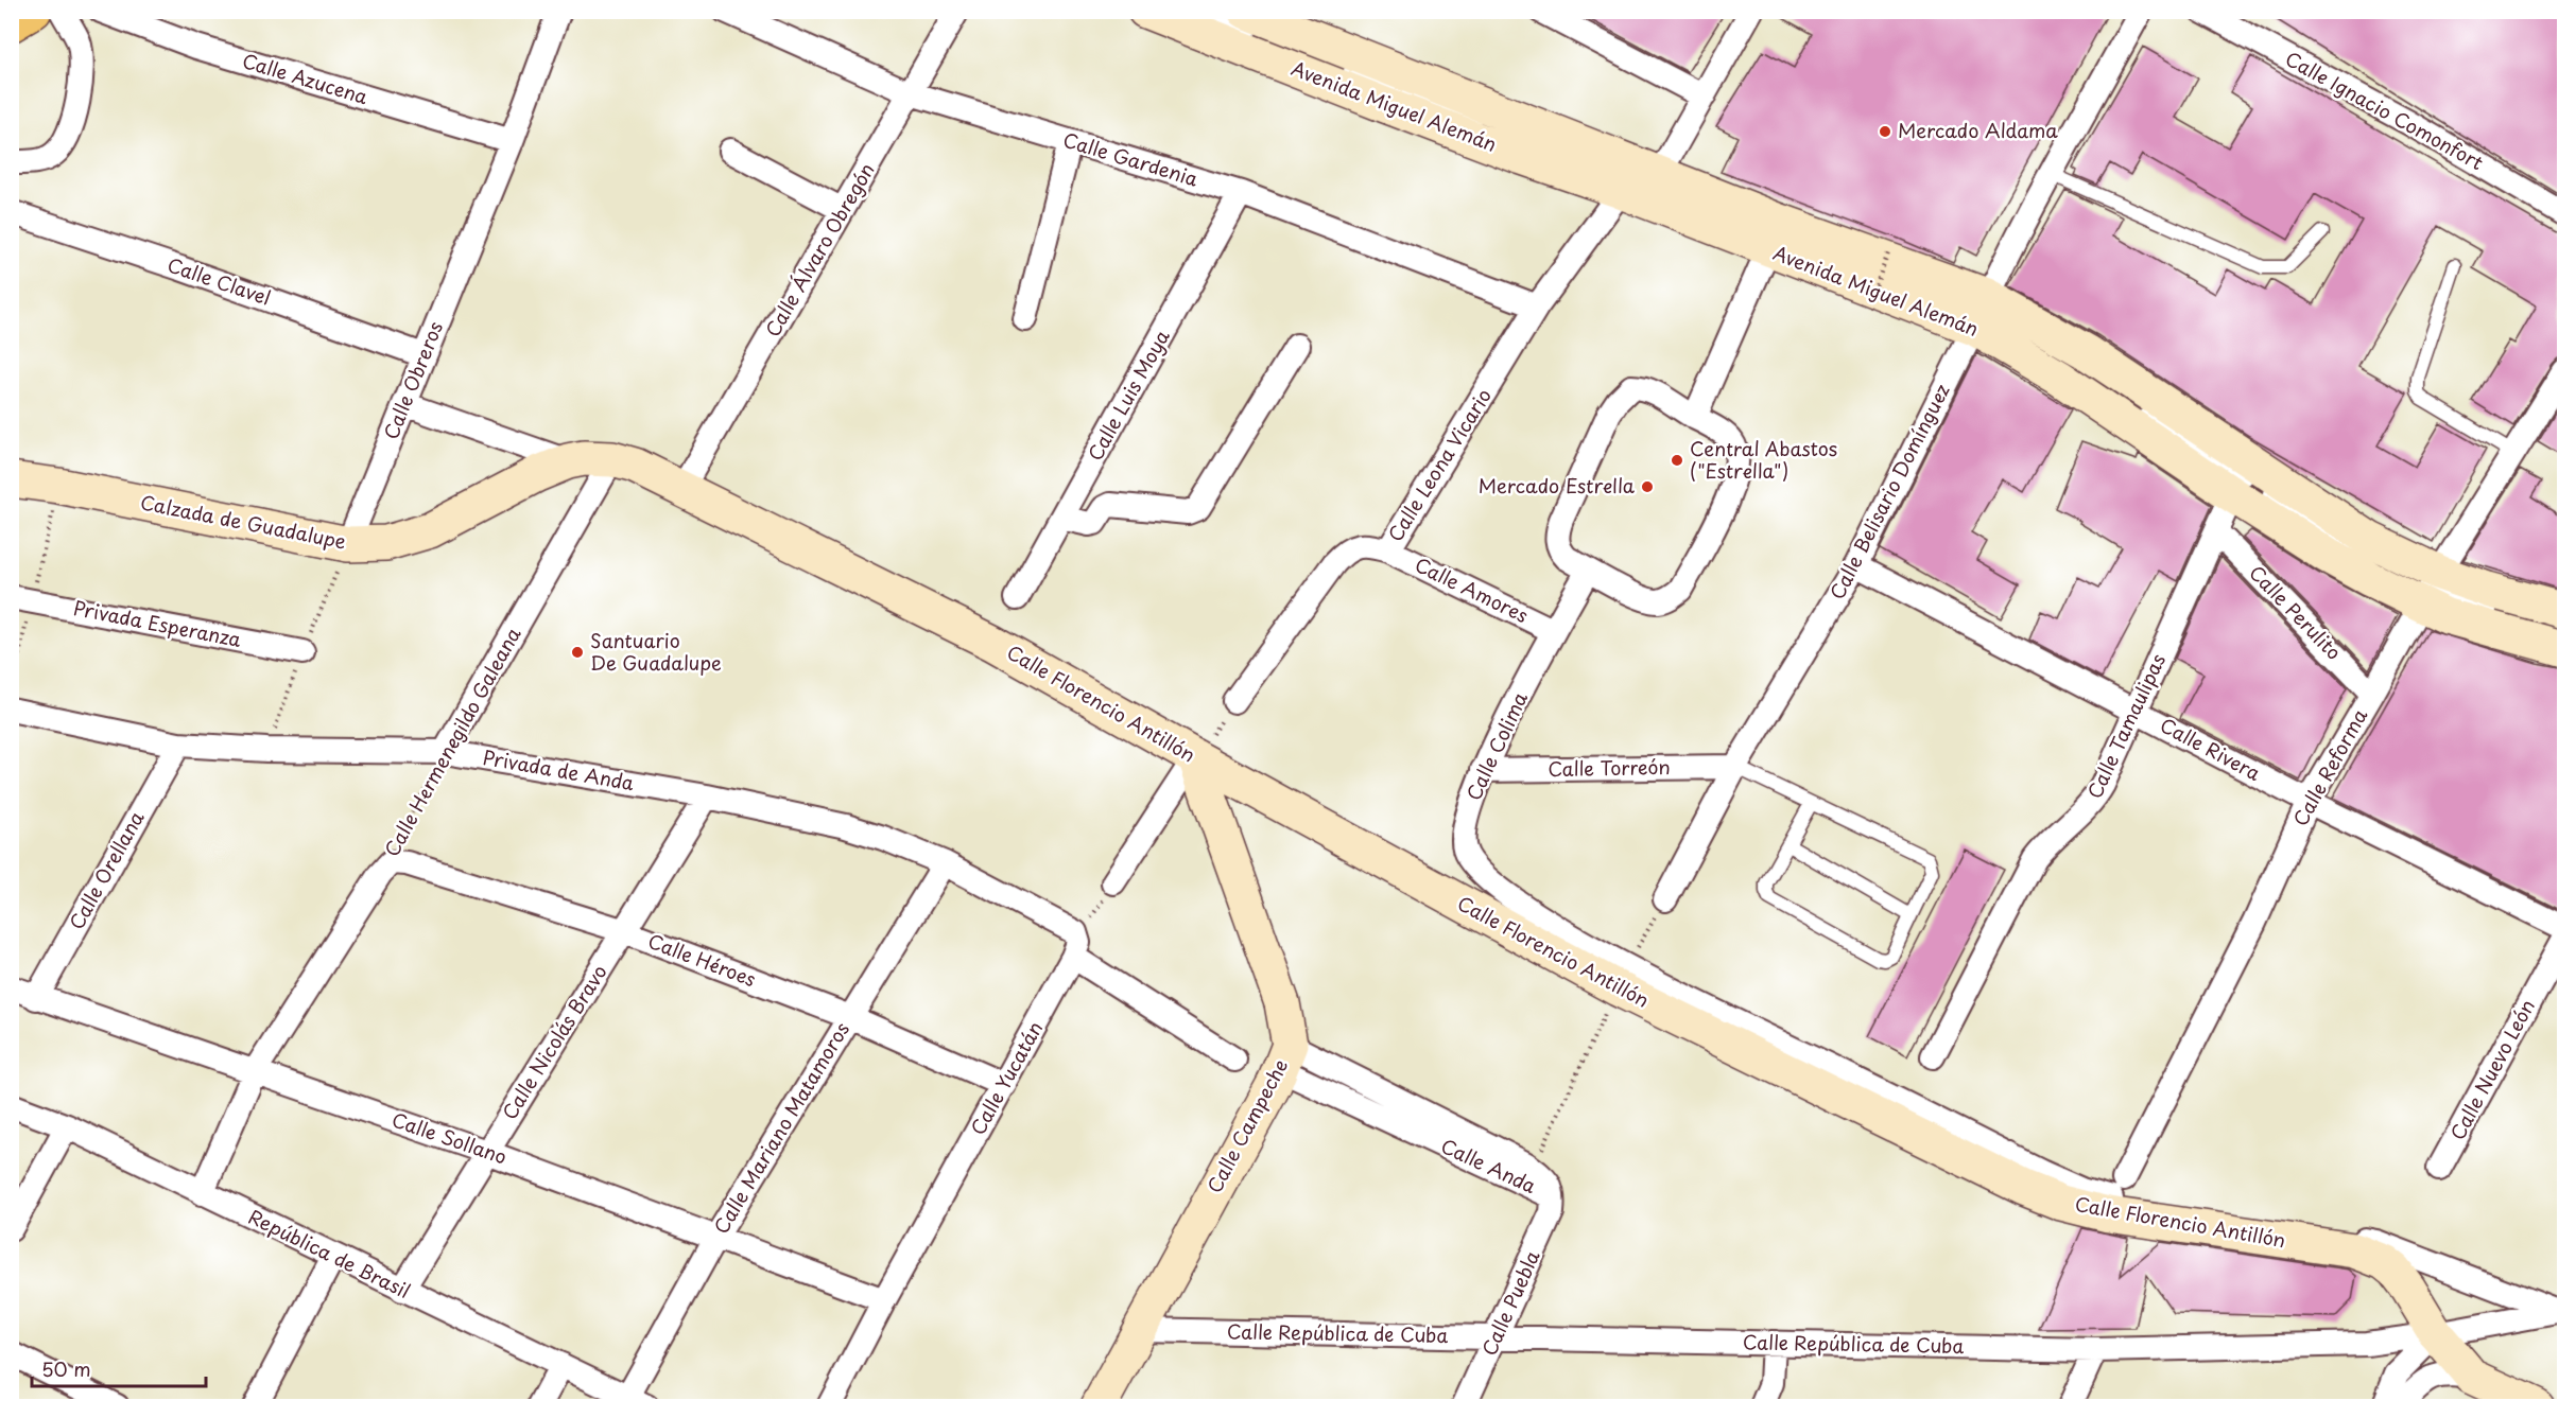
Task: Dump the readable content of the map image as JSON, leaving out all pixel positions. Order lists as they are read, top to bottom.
{
  "streets": {
    "street": [
      "Calle Azucena",
      "Avenida Miguel Alemán",
      "Calle Ignacio Comonfort",
      "Calle Gardenia",
      "Calle Álvaro Obregón",
      "Calle Clavel",
      "Calle Obreros",
      "Calle Luis Moya",
      "Calle Leona Vicario",
      "Calle Belisario Domínguez",
      "Calzada de Guadalupe",
      "Calle Amores",
      "Calle Perulito",
      "Privada Esperanza",
      "Calle Florencio Antillón",
      "Calle Tamaulipas",
      "Calle Hermenegildo Galeana",
      "Calle Colima",
      "Calle Rivera",
      "Calle Reforma",
      "Calle Torreón",
      "Privada de Anda",
      "Calle Orellana",
      "Calle Héroes",
      "Calle Nicolás Bravo",
      "Calle Nuevo León",
      "Calle Yucatán",
      "Calle Campeche",
      "Calle Mariano Matamoros",
      "Calle Sollano",
      "Calle Anda",
      "República de Brasil",
      "Calle Puebla",
      "Calle República de Cuba"
    ]
  },
  "crossings": [
    ["Calle Azucena", "Calle Obreros"],
    ["Avenida Miguel Alemán", "Calle Leona Vicario"],
    ["Avenida Miguel Alemán", "Calle Belisario Domínguez"],
    ["Avenida Miguel Alemán", "Calle Tamaulipas"],
    ["Avenida Miguel Alemán", "Calle Reforma"],
    ["Calle Gardenia", "Calle Álvaro Obregón"],
    ["Calle Gardenia", "Calle Luis Moya"],
    ["Calle Gardenia", "Calle Leona Vicario"],
    ["Calle Álvaro Obregón", "Calzada de Guadalupe"],
    ["Calle Álvaro Obregón", "Calle Florencio Antillón"],
    ["Calle Clavel", "Calle Obreros"],
    ["Calle Obreros", "Calzada de Guadalupe"],
    ["Calle Leona Vicario", "Calle Amores"],
    ["Calle Belisario Domínguez", "Calle Rivera"],
    ["Calle Belisario Domínguez", "Calle Torreón"],
    ["Calzada de Guadalupe", "Calle Florencio Antillón"],
    ["Calzada de Guadalupe", "Calle Hermenegildo Galeana"],
    ["Calle Amores", "Calle Colima"],
    ["Calle Perulito", "Calle Tamaulipas"],
    ["Calle Perulito", "Calle Reforma"],
    ["Calle Florencio Antillón", "Calle Colima"],
    ["Calle Florencio Antillón", "Calle Campeche"],
    ["Calle Florencio Antillón", "Calle República de Cuba"],
    ["Calle Tamaulipas", "Calle Rivera"],
    ["Calle Hermenegildo Galeana", "Privada de Anda"],
    ["Calle Hermenegildo Galeana", "Calle Héroes"],
    ["Calle Hermenegildo Galeana", "Calle Sollano"],
    ["Calle Hermenegildo Galeana", "República de Brasil"],
    ["Calle Colima", "Calle Torreón"],
    ["Calle Rivera", "Calle Reforma"],
    ["Privada de Anda", "Calle Orellana"],
    ["Privada de Anda", "Calle Nicolás Bravo"],
    ["Privada de Anda", "Calle Yucatán"],
    ["Privada de Anda", "Calle Mariano Matamoros"],
    ["Calle Orellana", "Calle Sollano"],
    ["Calle Héroes", "Calle Nicolás Bravo"],
    ["Calle Héroes", "Calle Yucatán"],
    ["Calle Héroes", "Calle Mariano Matamoros"],
    ["Calle Nicolás Bravo", "Calle Sollano"],
    ["Calle Nicolás Bravo", "República de Brasil"],
    ["Calle Yucatán", "Calle Sollano"],
    ["Calle Campeche", "Calle Anda"],
    ["Calle Campeche", "Calle República de Cuba"],
    ["Calle Mariano Matamoros", "Calle Sollano"],
    ["Calle Mariano Matamoros", "República de Brasil"],
    ["Calle Anda", "Calle Puebla"],
    ["Calle Puebla", "Calle República de Cuba"]
  ],
  "places": [
    "Mercado Aldama",
    "Central Abastos (\"Estrella\")",
    "Mercado Estrella",
    "Santuario De Guadalupe"
  ],
  "scale_bar": "50 m"
}
